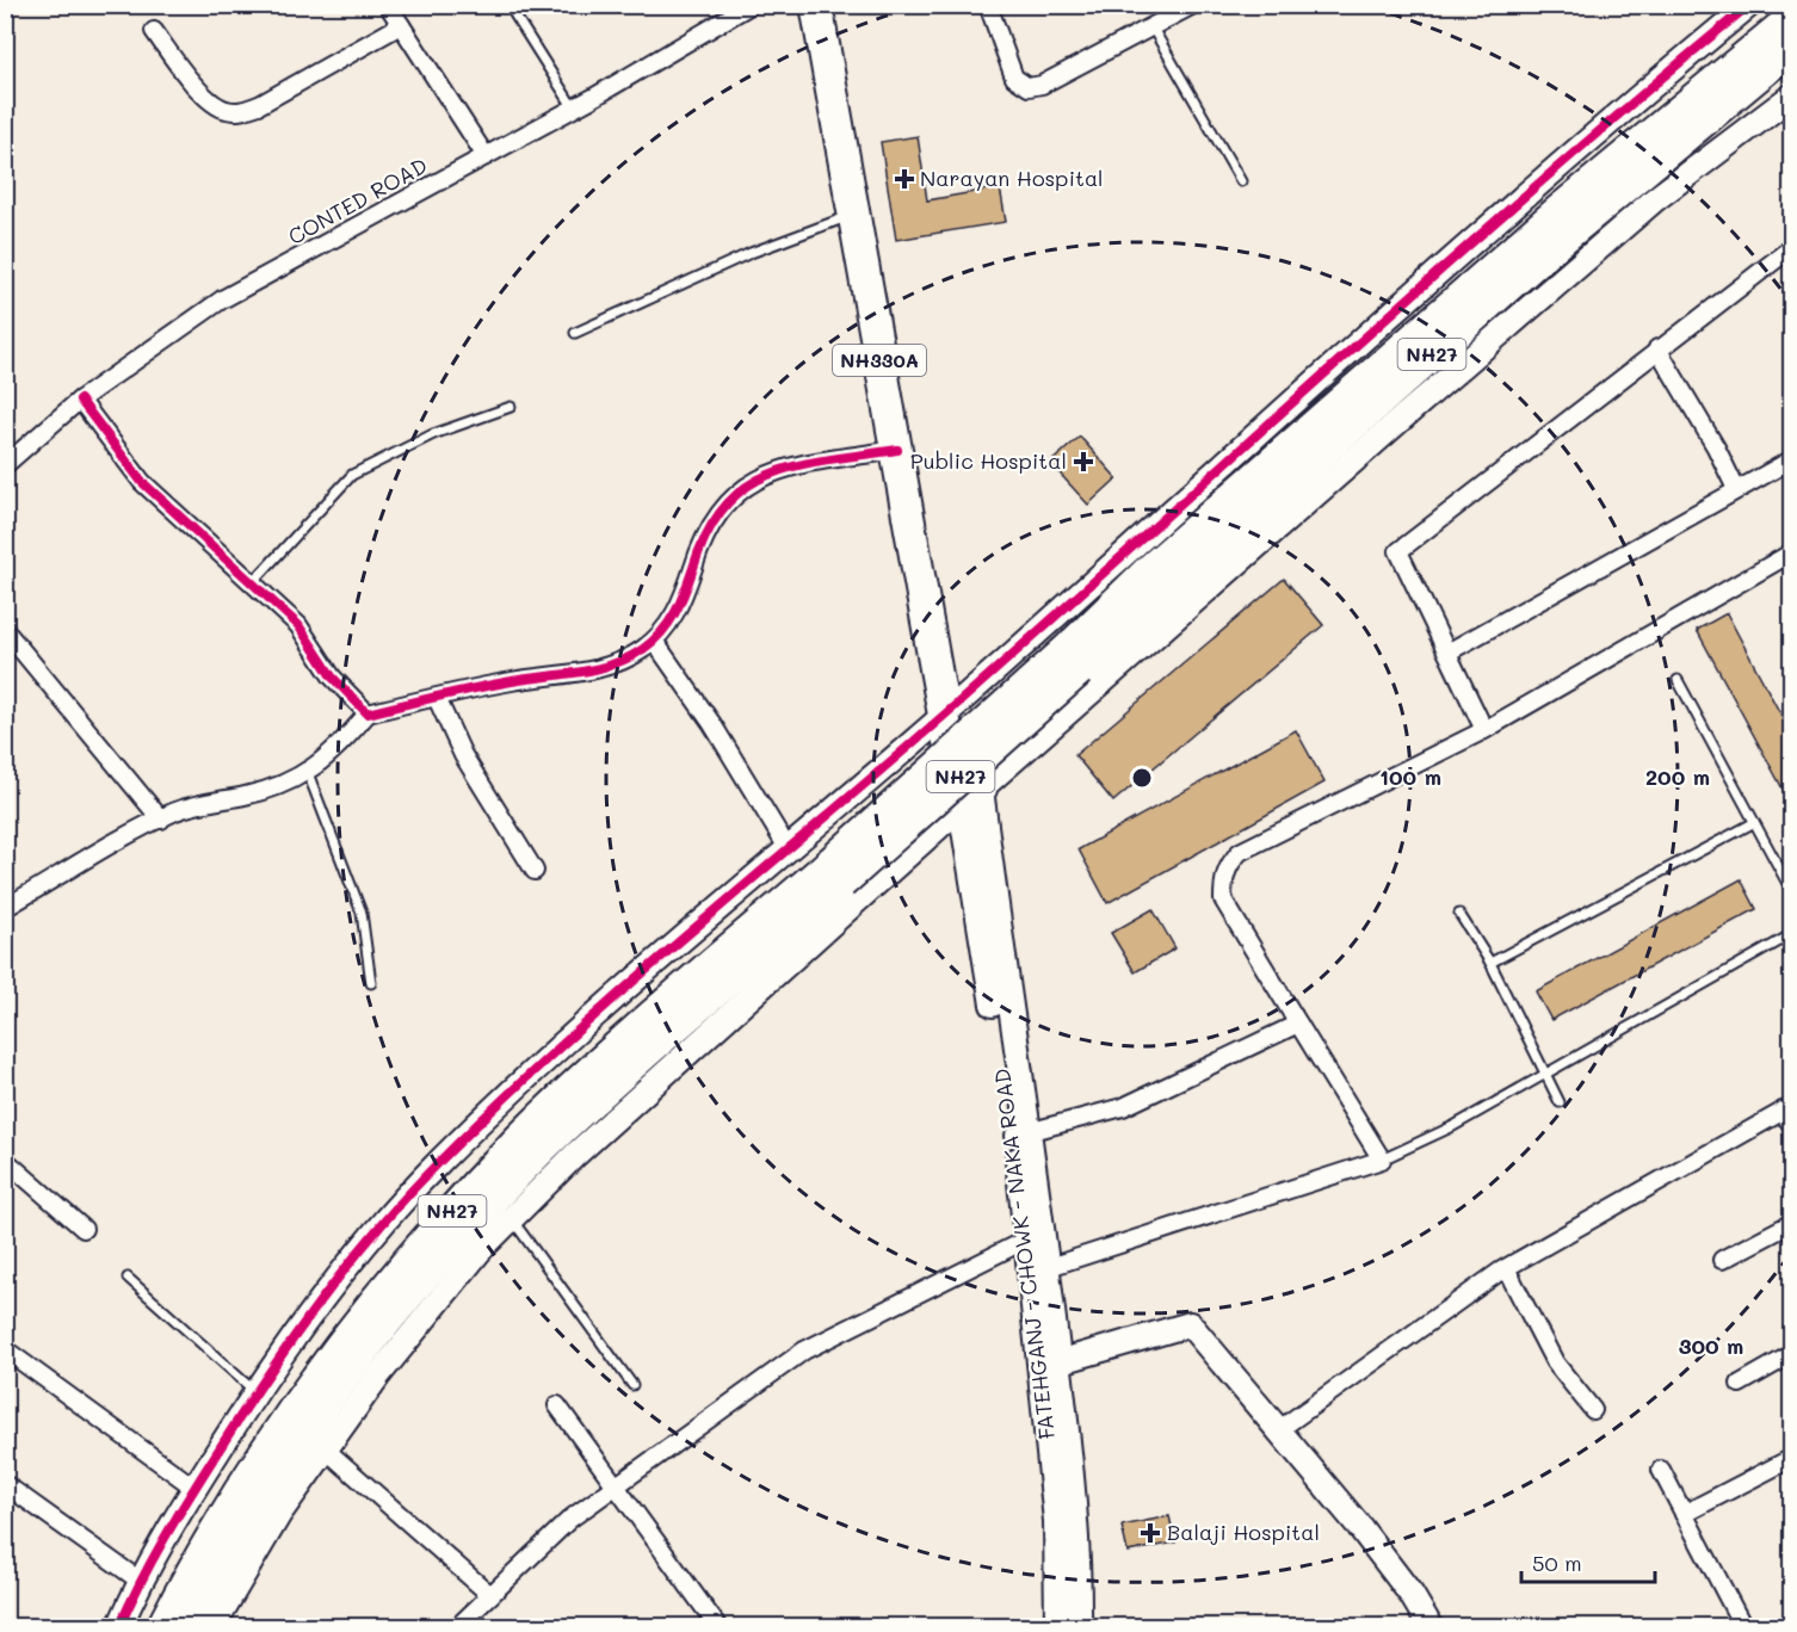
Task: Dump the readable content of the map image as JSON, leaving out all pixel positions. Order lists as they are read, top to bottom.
{
  "streets": {
    "highway": ["NH27", "NH330A", "FATEHGANJ - CHOWK - NAKA ROAD"],
    "street": ["CONTED ROAD"]
  },
  "crossings": [
    ["NH330A", "FATEHGANJ - CHOWK - NAKA ROAD"]
  ],
  "places": {
    "health": ["Narayan Hospital", "Public Hospital", "Balaji Hospital"]
  },
  "scale_bar": "50 m",
  "rings": ["100 m", "200 m", "300 m"]
}
